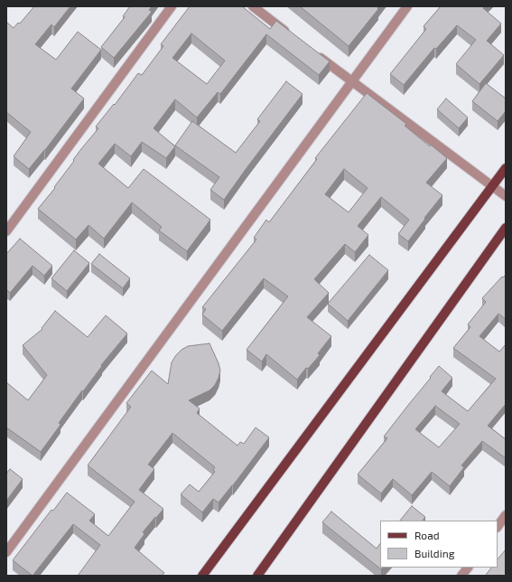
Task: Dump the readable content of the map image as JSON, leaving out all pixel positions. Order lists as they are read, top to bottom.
{
  "legend": ["Road", "Building"]
}
